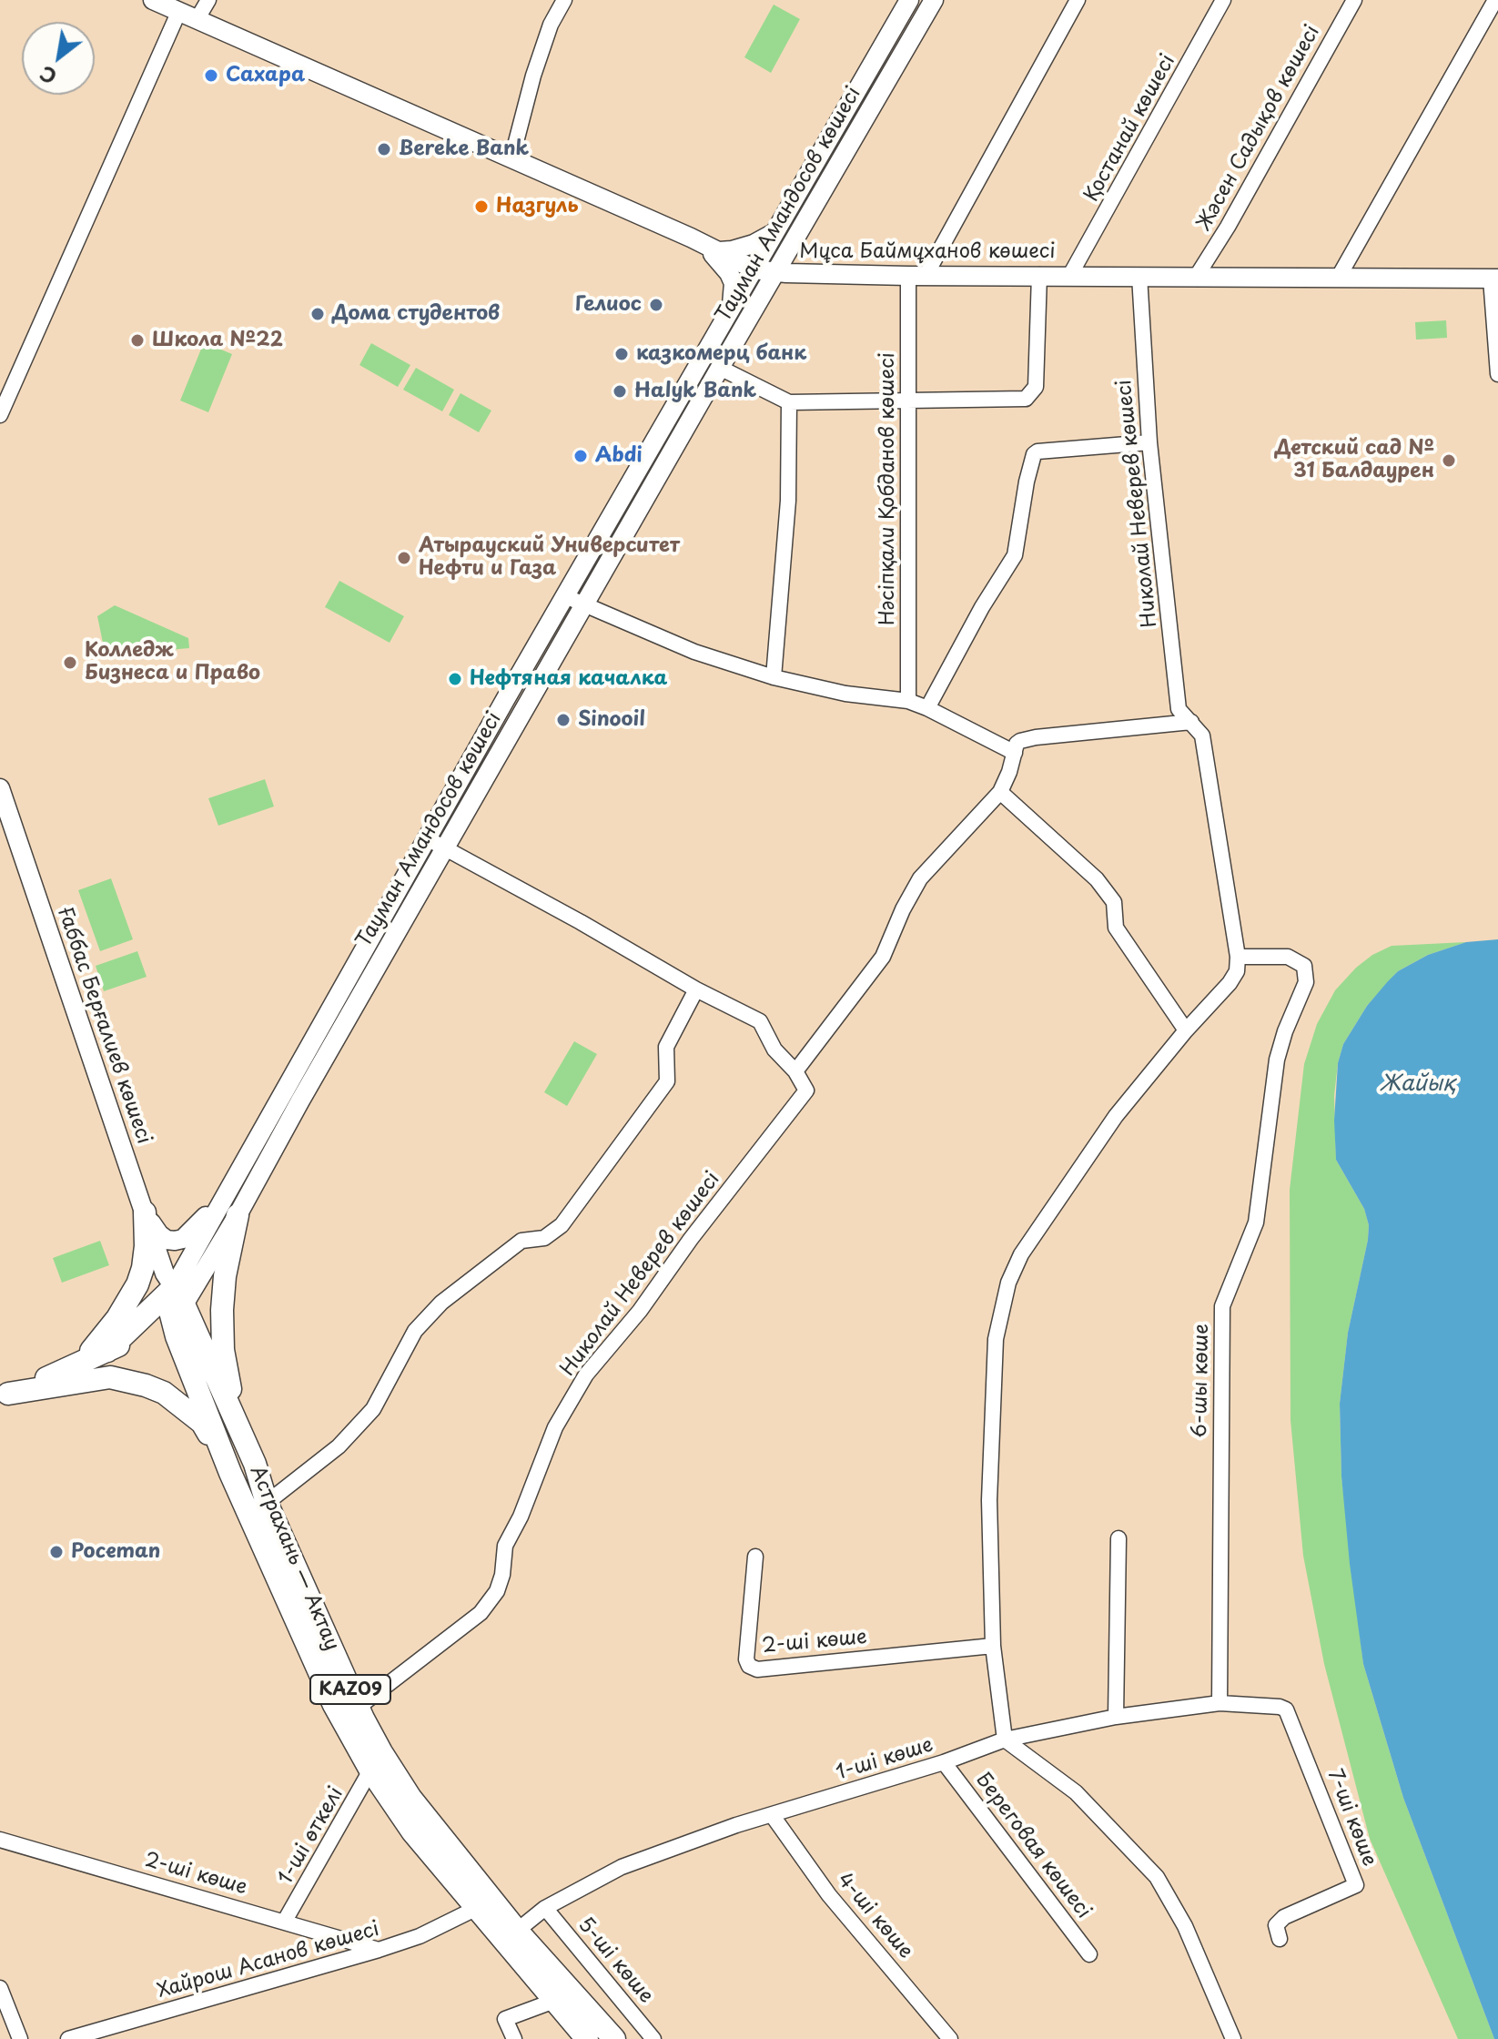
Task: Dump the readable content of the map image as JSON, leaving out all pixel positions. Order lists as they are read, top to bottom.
{
  "streets": {
    "highway": ["Астрахань — Актау", "KAZ09"],
    "main road": ["Тауман Амандосов көшесі", "Мұса Баймұханов көшесі", "Ғаббас Берғалиев көшесі"],
    "street": [
      "Қостанай көшесі",
      "Жәсен Садықов көшесі",
      "Нәсіпқали Қобданов көшесі",
      "Николай Неверев көшесі",
      "6-шы көше",
      "2-ші көше",
      "1-ші көше",
      "7-шi көше",
      "1-ші өткелі",
      "Береговая көшесі",
      "4-шi көше",
      "Хайрош Асанов көшесі",
      "5-шi көше"
    ]
  },
  "crossings": [
    ["Қостанай көшесі", "Мұса Баймұханов көшесі"],
    ["Жәсен Садықов көшесі", "Мұса Баймұханов көшесі"],
    ["Тауман Амандосов көшесі", "Мұса Баймұханов көшесі"],
    ["Тауман Амандосов көшесі", "Ғаббас Берғалиев көшесі"],
    ["Тауман Амандосов көшесі", "Астрахань — Актау"],
    ["Мұса Баймұханов көшесі", "Нәсіпқали Қобданов көшесі"],
    ["Мұса Баймұханов көшесі", "Николай Неверев көшесі"],
    ["Николай Неверев көшесі", "6-шы көше"],
    ["Николай Неверев көшесі", "Астрахань — Актау"],
    ["Ғаббас Берғалиев көшесі", "Астрахань — Актау"],
    ["6-шы көше", "1-ші көше"],
    ["Астрахань — Актау", "1-ші көше"],
    ["Астрахань — Актау", "1-ші өткелі"],
    ["Астрахань — Актау", "Хайрош Асанов көшесі"],
    ["2-ші көше", "1-ші өткелі"],
    ["2-ші көше", "Хайрош Асанов көшесі"],
    ["1-ші көше", "7-шi көше"],
    ["1-ші көше", "Береговая көшесі"],
    ["1-ші көше", "4-шi көше"],
    ["1-ші көше", "5-шi көше"]
  ],
  "water": ["Жайық"],
  "places": [
    "Сахара",
    "Bereke Bank",
    "Назгуль",
    "Гелиос",
    "Дома студентов",
    "Школа №22",
    "казкомерц банк",
    "Halyk Bank",
    "Abdi",
    "Детский сад № 31 Балдаурен",
    "Атырауский Университет Нефти и Газа",
    "Колледж Бизнеса и Право",
    "Нефтяная качалка",
    "Sinooil",
    "Poceman"
  ],
  "north": "bottom left"
}
